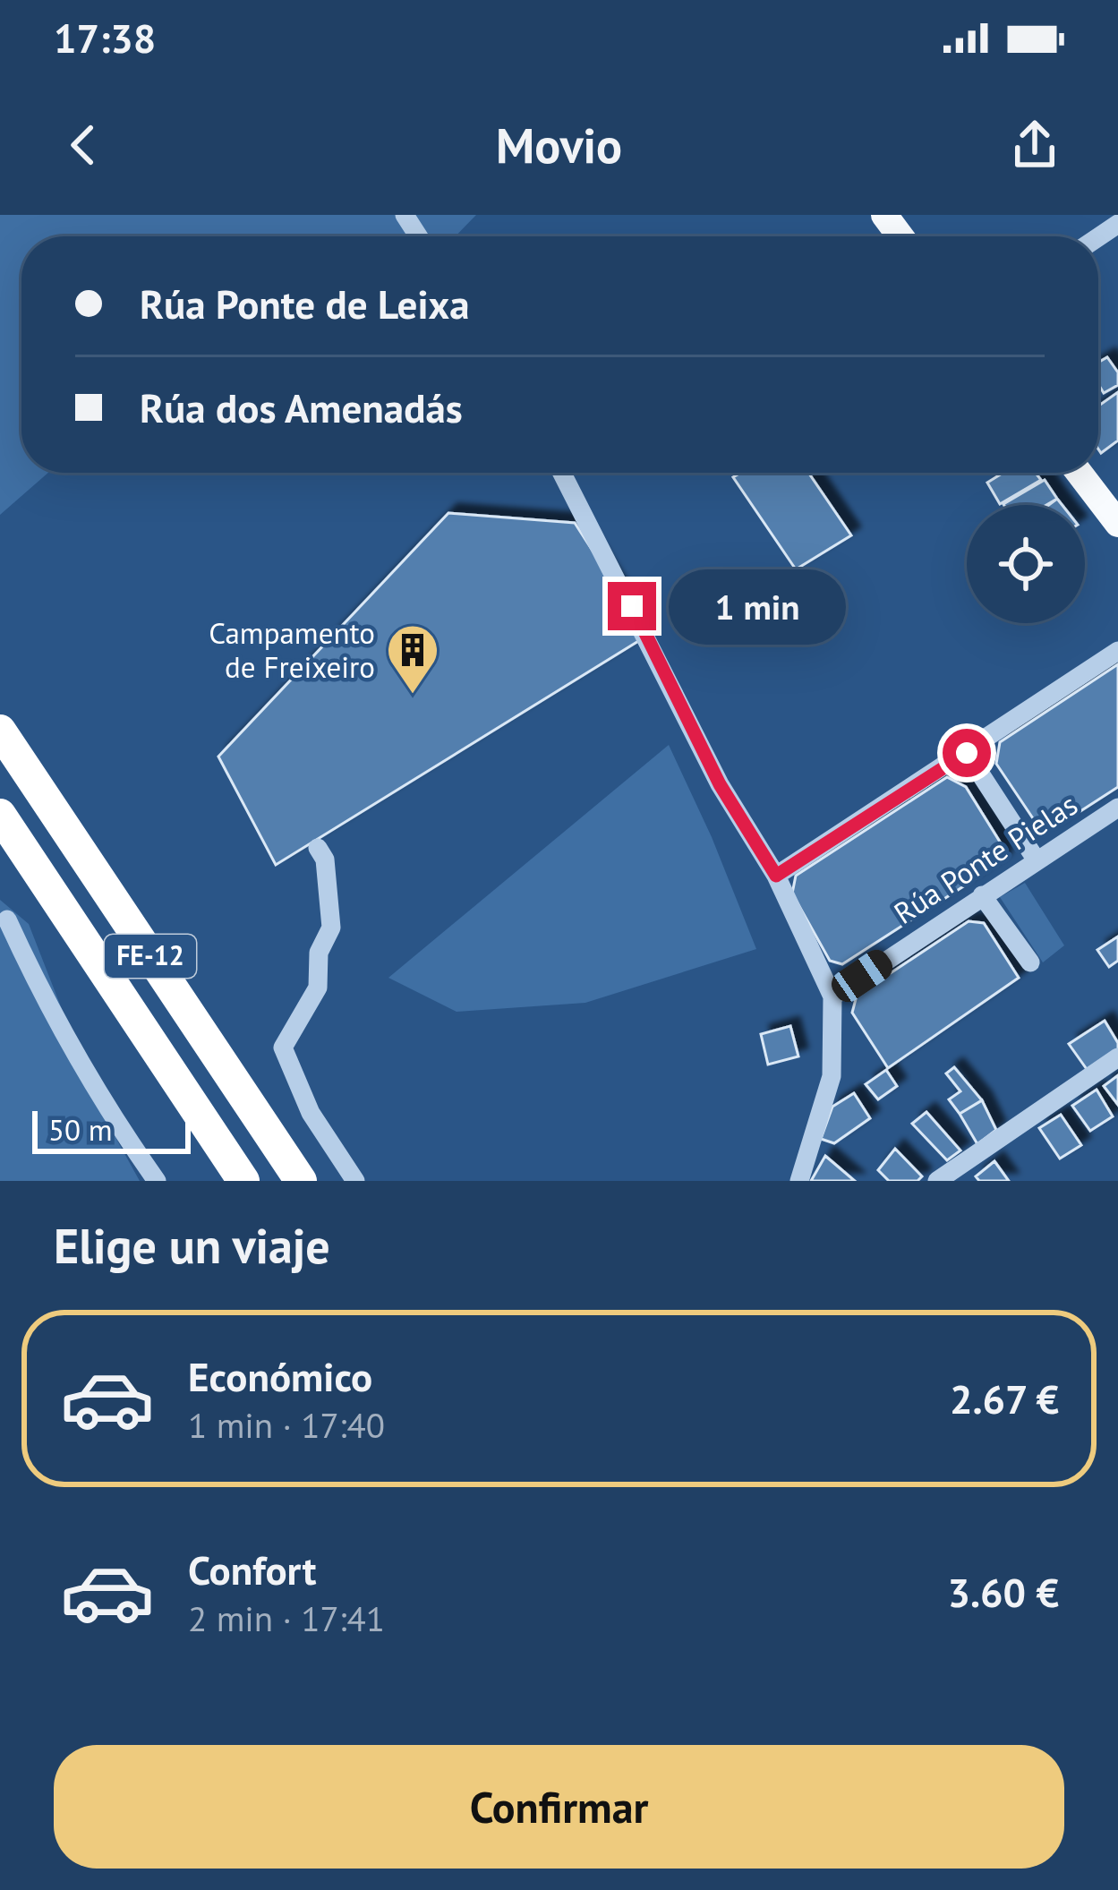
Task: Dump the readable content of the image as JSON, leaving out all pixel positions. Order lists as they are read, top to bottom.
{
  "streets": {
    "highway": ["FE-12"],
    "street": ["Rúa Ponte Pielas"]
  },
  "places": {
    "building": ["Campamento de Freixeiro"]
  },
  "scale_bar": "50 m",
  "page": {
    "status": "17:38",
    "header": "Movio",
    "banner": ["Rúa Ponte de Leixa", "Rúa dos Amenadás"],
    "bubble": "1 min",
    "scale": "50 m",
    "heading": "Elige un viaje",
    "list": [
      {
        "name": "Económico",
        "note": "1 min · 17:40",
        "value": "2.67 €"
      },
      {
        "name": "Confort",
        "note": "2 min · 17:41",
        "value": "3.60 €"
      }
    ],
    "buttons": "Confirmar"
  }
}
